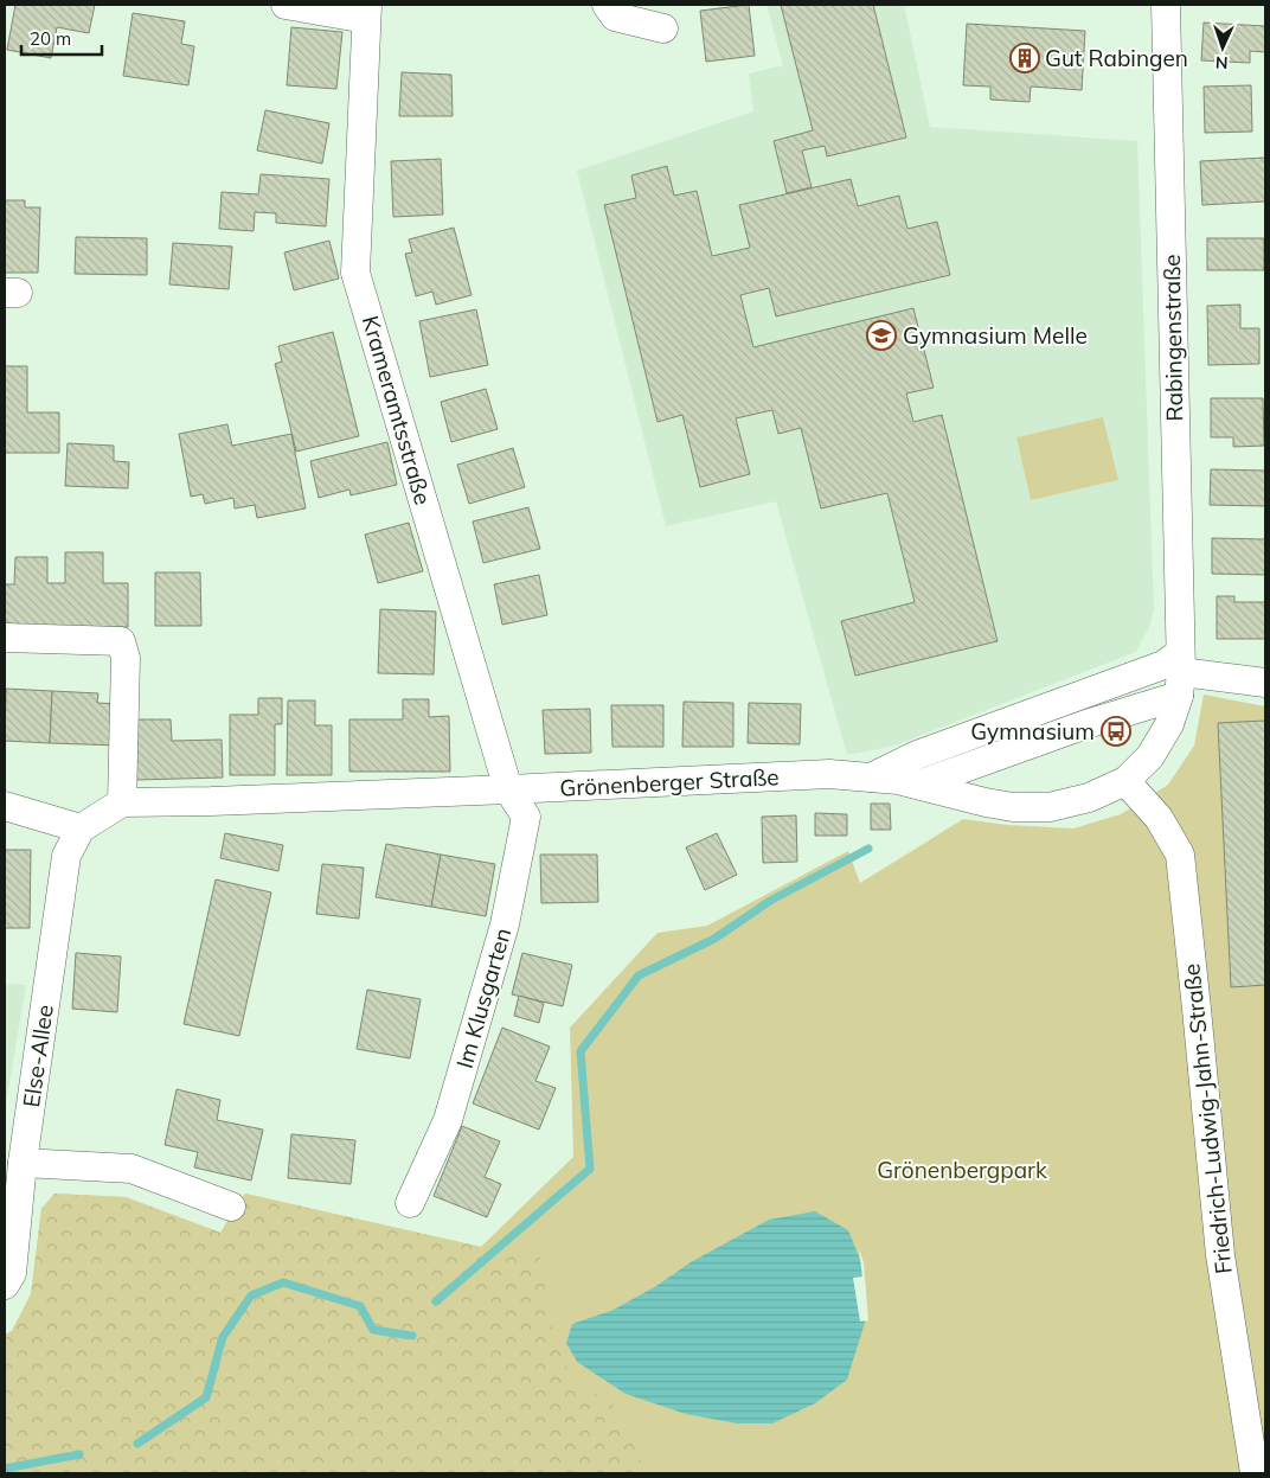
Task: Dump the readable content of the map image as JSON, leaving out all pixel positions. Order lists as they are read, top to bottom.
{
  "streets": {
    "street": [
      "Rabingenstraße",
      "Krameramtsstraße",
      "Grönenberger Straße",
      "Im Klusgarten",
      "Else-Allee",
      "Friedrich-Ludwig-Jahn-Straße"
    ]
  },
  "crossings": [
    ["Rabingenstraße", "Grönenberger Straße"],
    ["Krameramtsstraße", "Grönenberger Straße"],
    ["Krameramtsstraße", "Im Klusgarten"],
    ["Grönenberger Straße", "Im Klusgarten"],
    ["Grönenberger Straße", "Friedrich-Ludwig-Jahn-Straße"]
  ],
  "parks": ["Grönenbergpark"],
  "places": {
    "building": ["Gut Rabingen"],
    "school or university": ["Gymnasium Melle"],
    "bus stop": ["Gymnasium"]
  },
  "scale_bar": "20 m",
  "north": "bottom"
}
